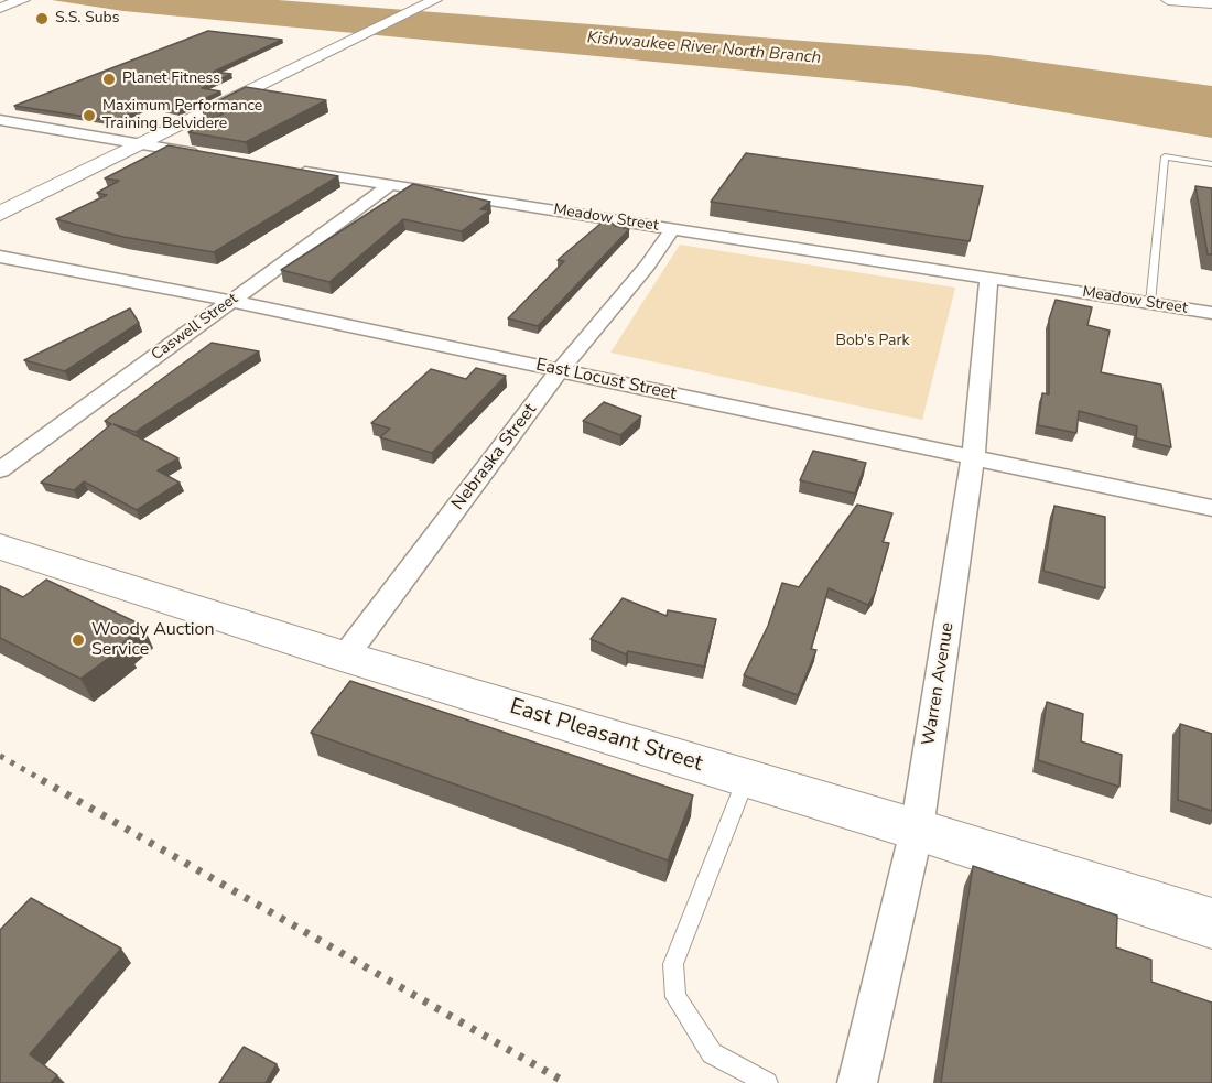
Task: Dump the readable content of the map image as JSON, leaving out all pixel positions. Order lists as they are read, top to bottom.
{
  "streets": {
    "main road": ["East Pleasant Street"],
    "street": [
      "Meadow Street",
      "Caswell Street",
      "East Locust Street",
      "Nebraska Street",
      "Warren Avenue"
    ]
  },
  "crossings": [
    ["Meadow Street", "Caswell Street"],
    ["Meadow Street", "Nebraska Street"],
    ["Meadow Street", "Warren Avenue"],
    ["Caswell Street", "East Locust Street"],
    ["East Locust Street", "Nebraska Street"],
    ["East Locust Street", "Warren Avenue"],
    ["Nebraska Street", "East Pleasant Street"],
    ["Warren Avenue", "East Pleasant Street"]
  ],
  "water": ["Kishwaukee River North Branch"],
  "parks": ["Bob's Park"],
  "places": [
    "S.S. Subs",
    "Planet Fitness",
    "Maximum Performance Training Belvidere",
    "Woody Auction Service"
  ]
}
